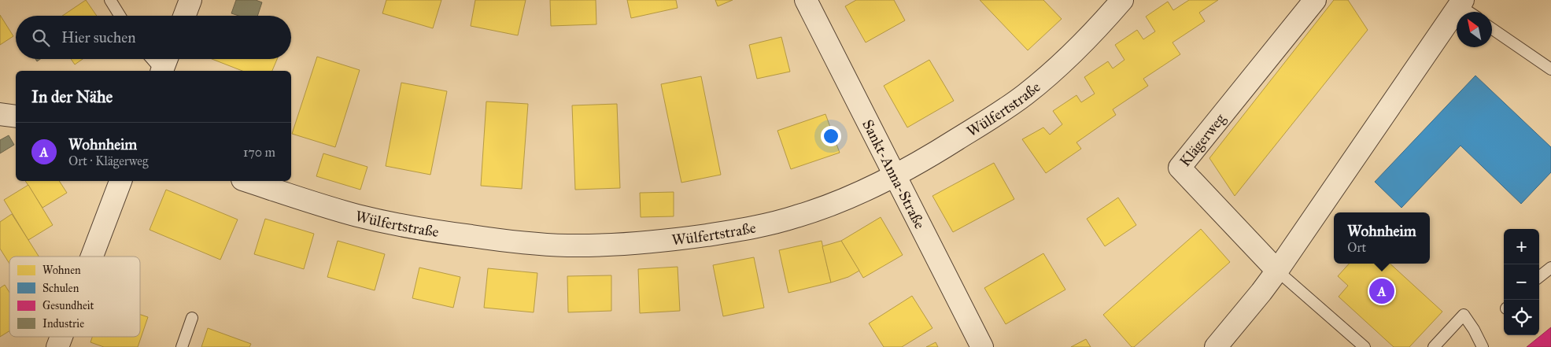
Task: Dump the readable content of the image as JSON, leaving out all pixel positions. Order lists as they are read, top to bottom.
{
  "streets": {
    "street": ["Wülfertstraße", "Klägerweg", "Sankt-Anna-Straße"]
  },
  "crossings": [
    ["Wülfertstraße", "Sankt-Anna-Straße"]
  ],
  "legend": [
    "Wohnen",
    "Schulen",
    "Gesundheit",
    "Industrie"
  ],
  "north": "top left",
  "page": {
    "search": "Hier suchen",
    "heading": "In der Nähe",
    "list": [
      {
        "mark": "A",
        "name": "Wohnheim",
        "note": "Ort · Klägerweg",
        "value": "170 m"
      }
    ],
    "popup": ["Wohnheim", "Ort"],
    "map_buttons": ["+", "−"],
    "pins": "A"
  }
}
